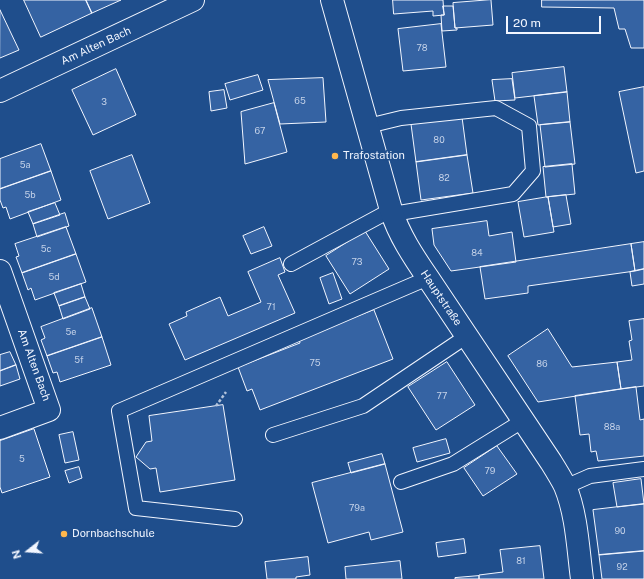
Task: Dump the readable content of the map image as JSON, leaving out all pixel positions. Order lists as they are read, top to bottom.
{
  "streets": {
    "street": ["Am Alten Bach", "Hauptstraße"]
  },
  "places": ["Trafostation", "Dornbachschule"],
  "house_numbers": [
    "78",
    "65",
    "3",
    "67",
    "80",
    "5a",
    "82",
    "5b",
    "5c",
    "84",
    "73",
    "5d",
    "71",
    "5e",
    "5f",
    "75",
    "86",
    "77",
    "88a",
    "5",
    "79",
    "79a",
    "90",
    "81",
    "92"
  ],
  "scale_bar": "20 m",
  "north": "left"
}
